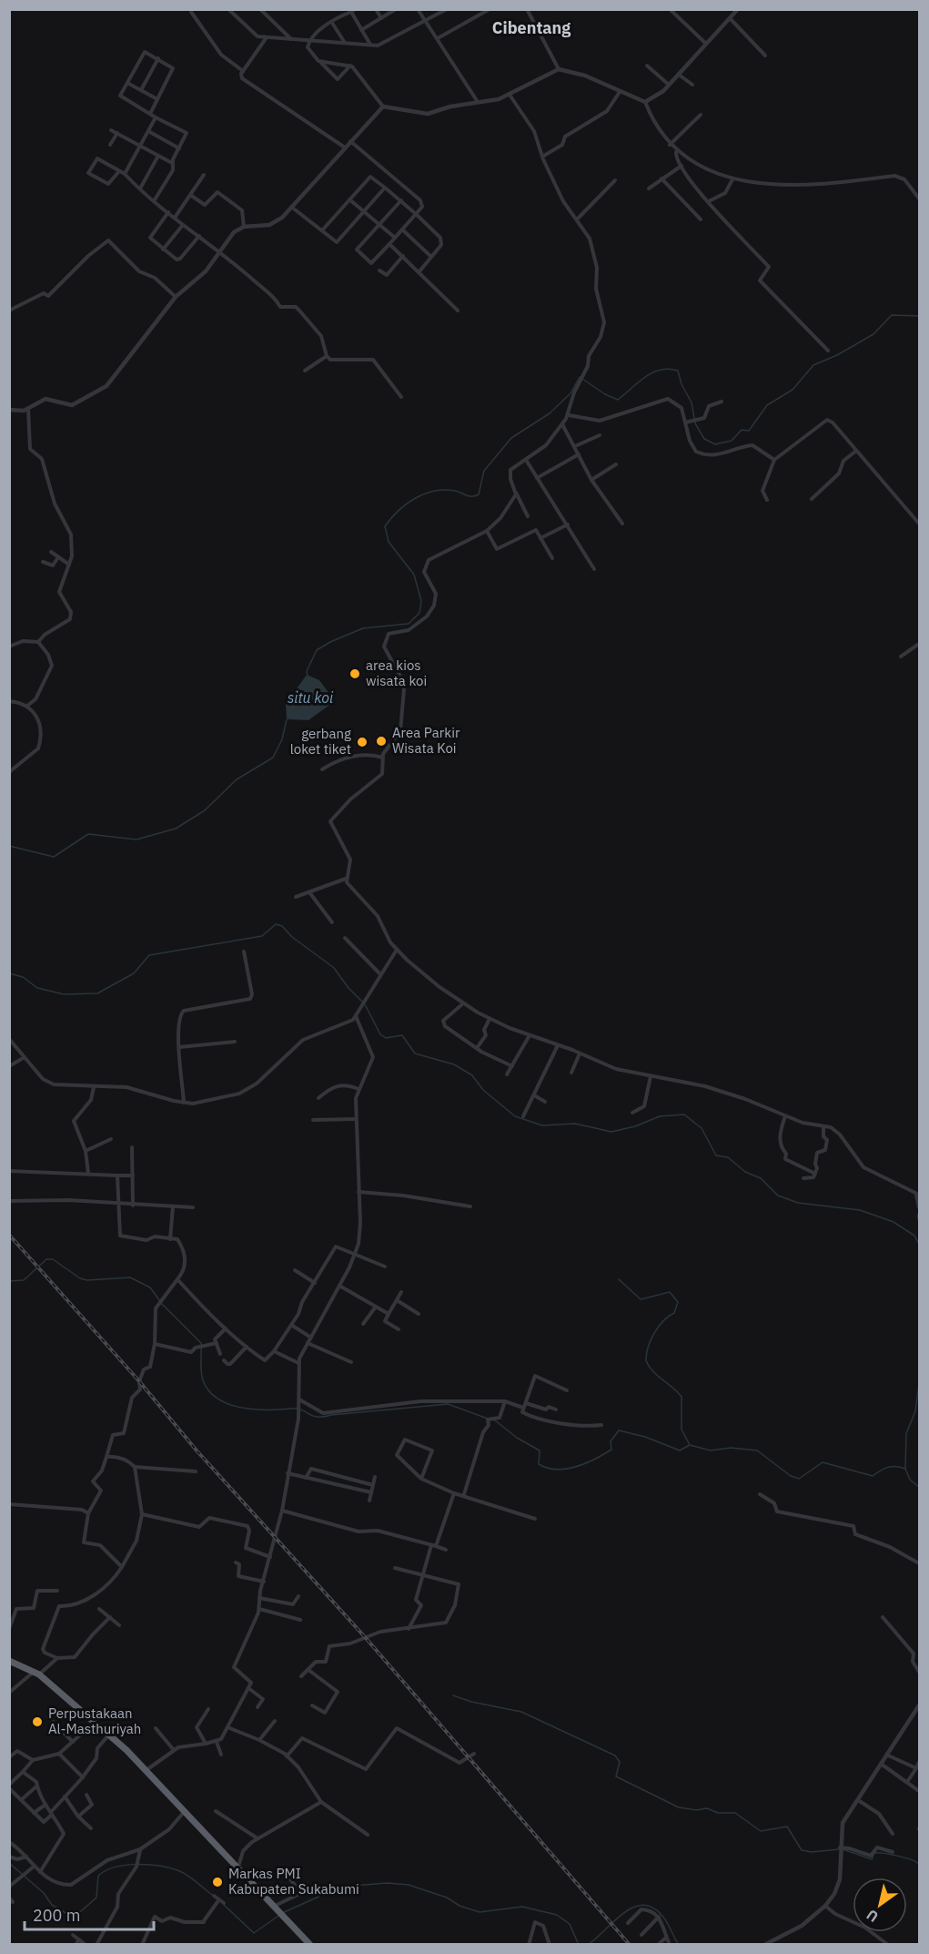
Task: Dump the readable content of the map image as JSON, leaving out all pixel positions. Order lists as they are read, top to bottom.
{
  "districts": ["Cibentang"],
  "water": ["situ koi"],
  "places": [
    "area kios wisata koi",
    "Area Parkir Wisata Koi",
    "gerbang loket tiket",
    "Perpustakaan Al-Masthuriyah",
    "Markas PMI Kabupaten Sukabumi"
  ],
  "scale_bar": "200 m",
  "north": "bottom left"
}
